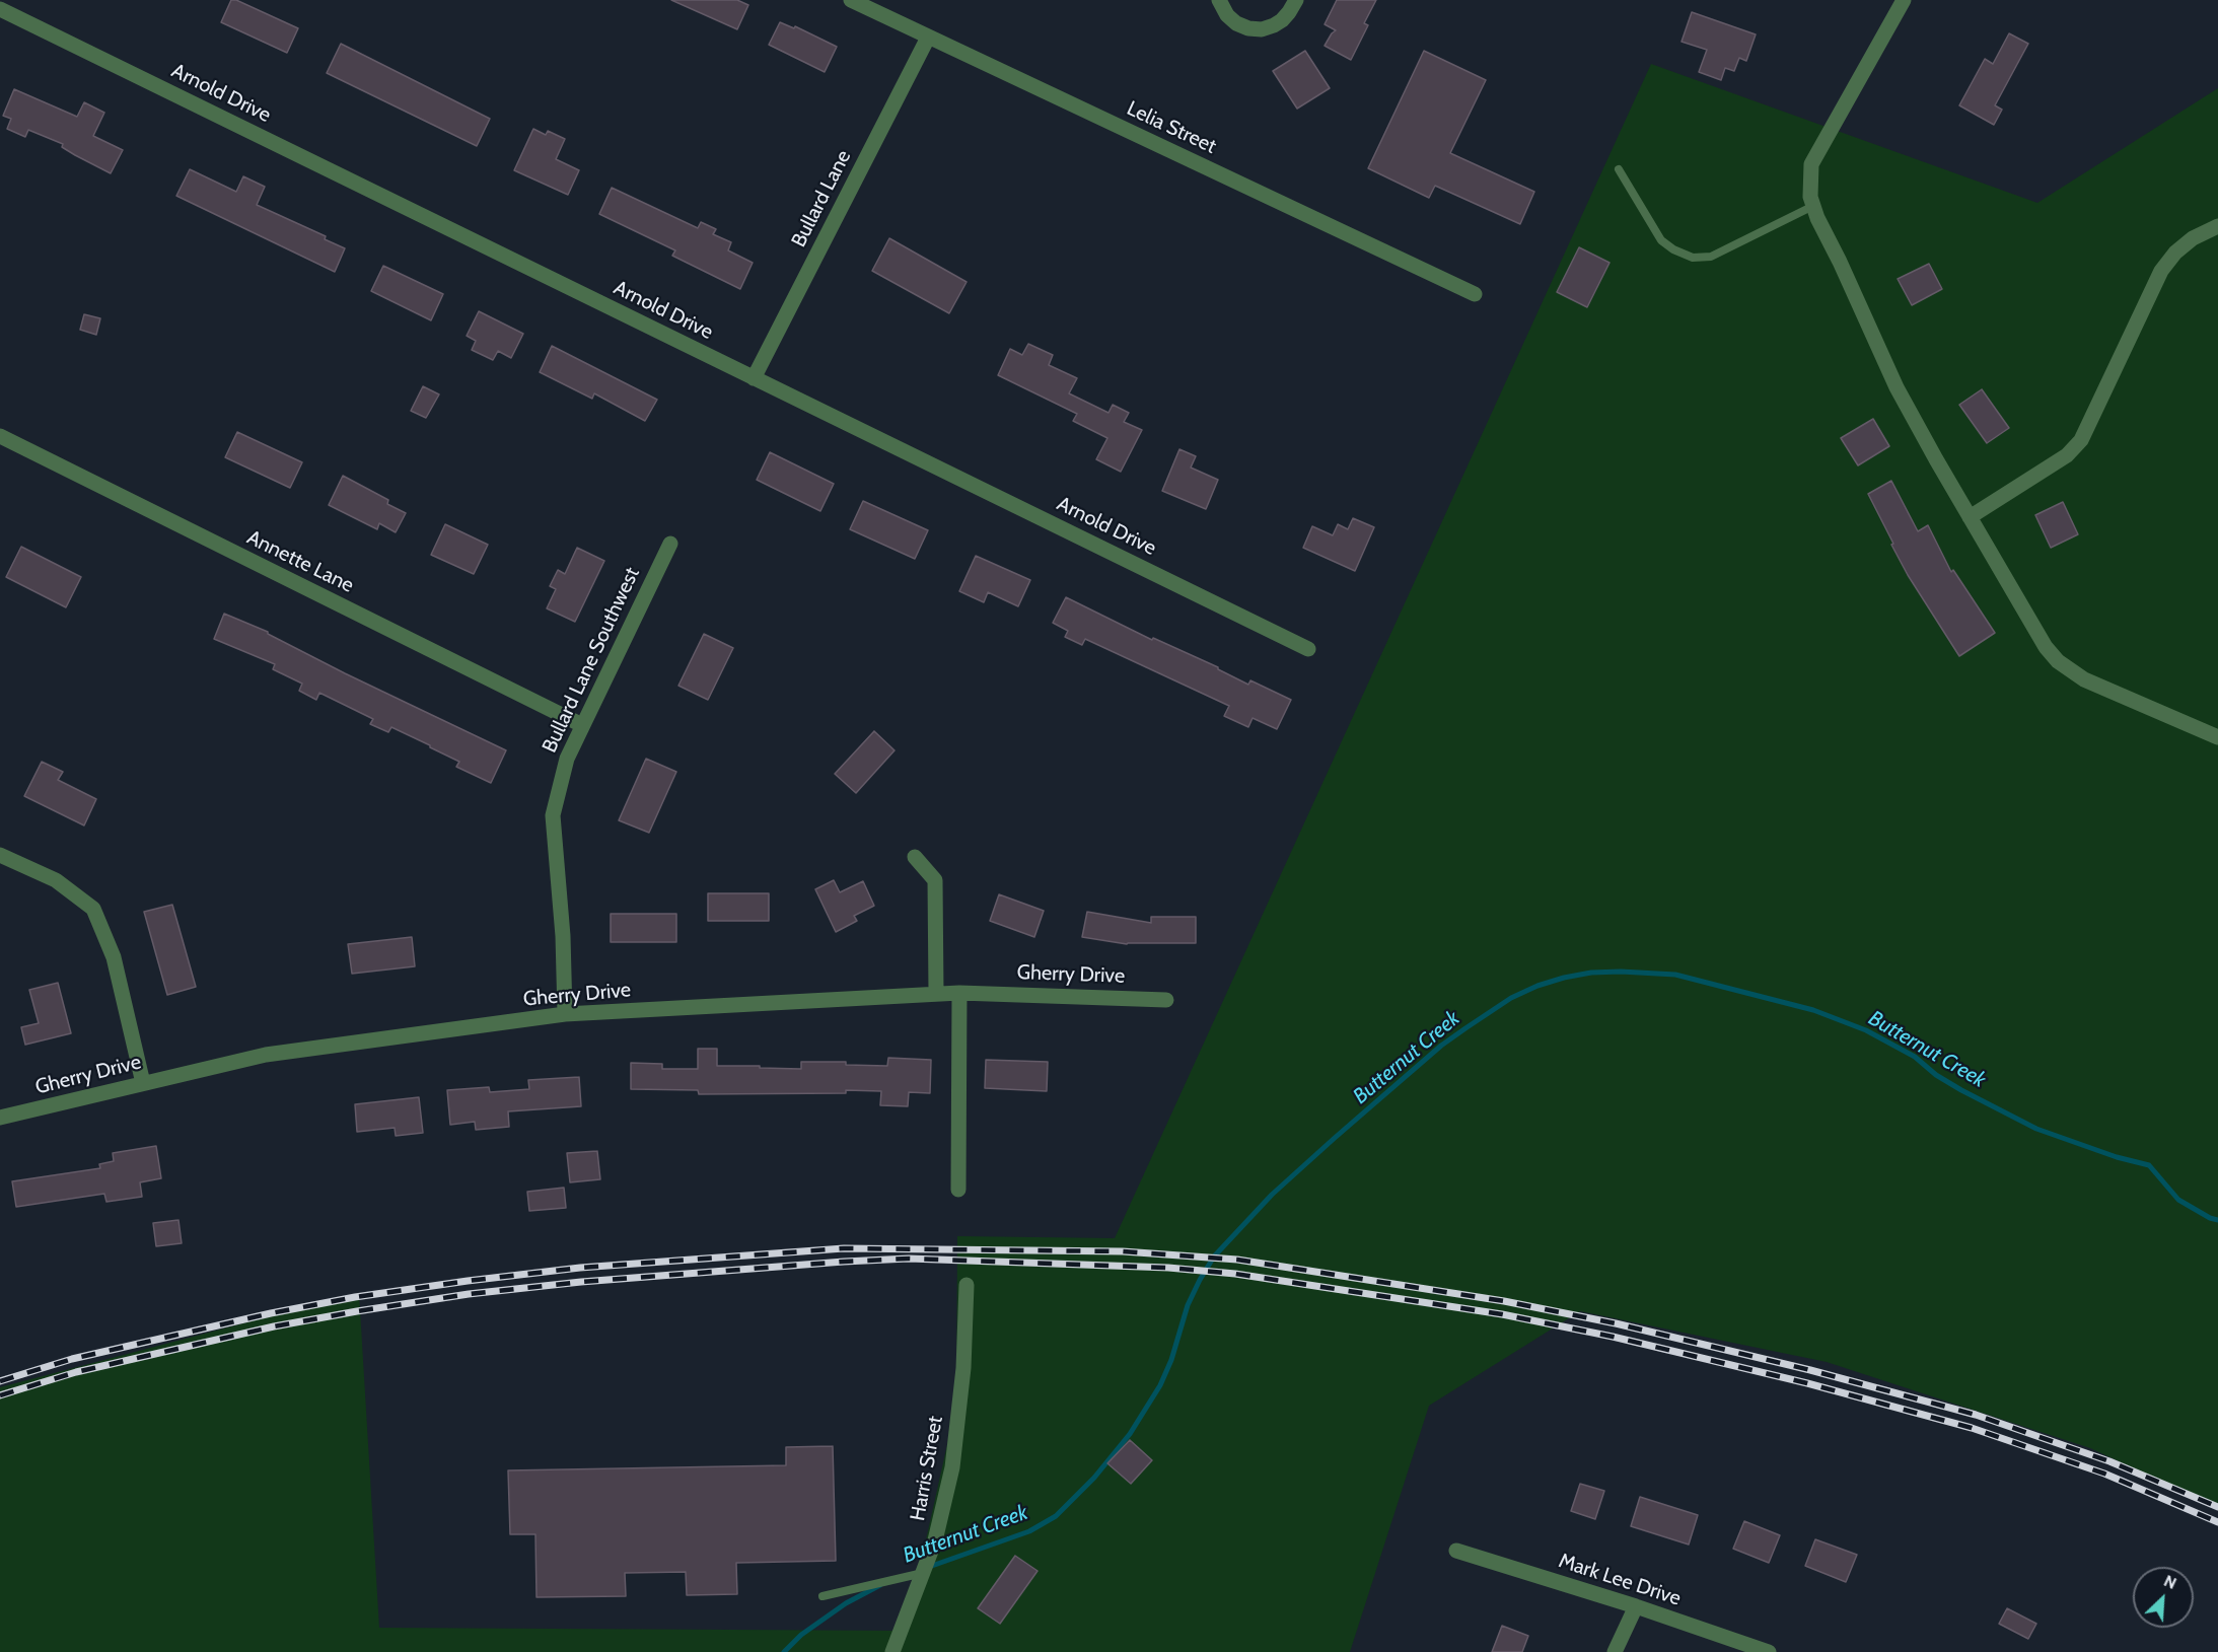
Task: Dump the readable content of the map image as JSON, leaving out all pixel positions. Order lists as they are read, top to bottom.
{
  "streets": {
    "street": [
      "Arnold Drive",
      "Lelia Street",
      "Bullard Lane",
      "Annette Lane",
      "Bullard Lane Southwest",
      "Gherry Drive",
      "Harris Street",
      "Mark Lee Drive"
    ]
  },
  "crossings": [
    ["Arnold Drive", "Bullard Lane"],
    ["Lelia Street", "Bullard Lane"],
    ["Annette Lane", "Bullard Lane Southwest"],
    ["Bullard Lane Southwest", "Gherry Drive"]
  ],
  "water": ["Butternut Creek"],
  "north": "top right"
}
